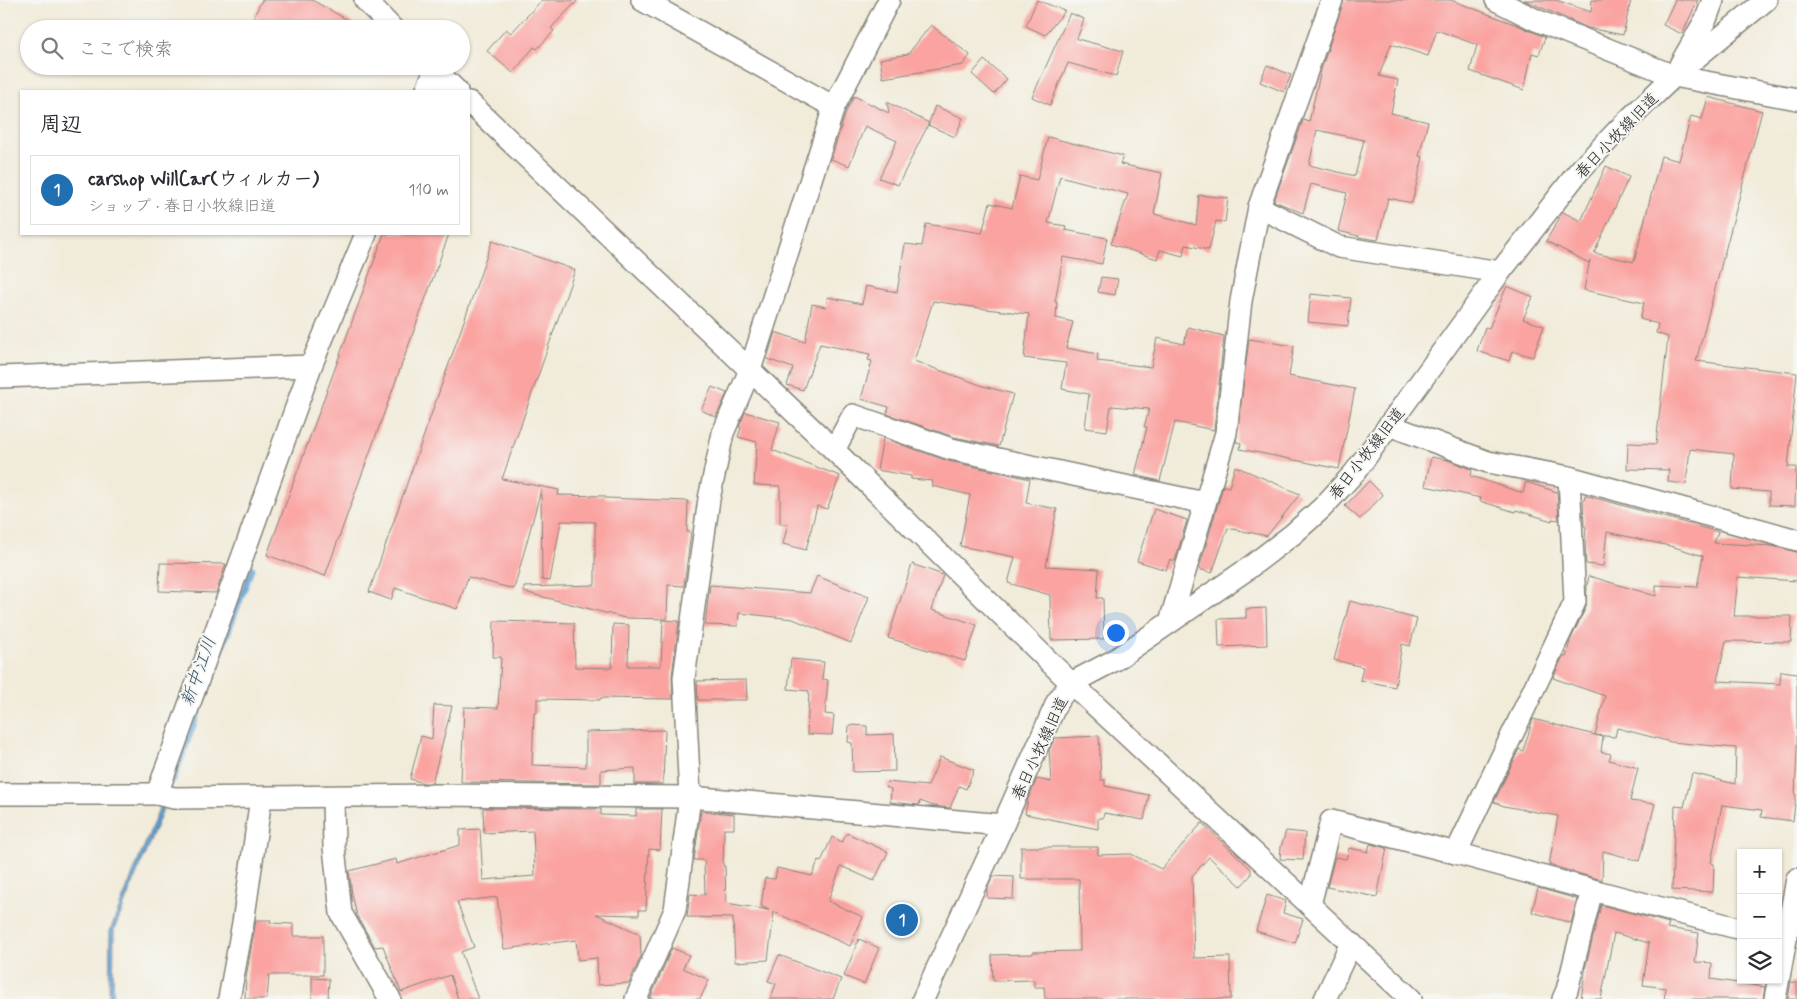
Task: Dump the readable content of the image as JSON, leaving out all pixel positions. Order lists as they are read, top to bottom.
{
  "streets": {
    "street": ["春日小牧線旧道"]
  },
  "water": ["新中江川"],
  "page": {
    "search": "ここで検索",
    "heading": "周辺",
    "list": [
      {
        "mark": "1",
        "name": "carshop WillCar(ウィルカー)",
        "note": "ショップ · 春日小牧線旧道",
        "value": "110 m"
      }
    ],
    "map_buttons": ["+", "−"],
    "pins": "1"
  }
}
